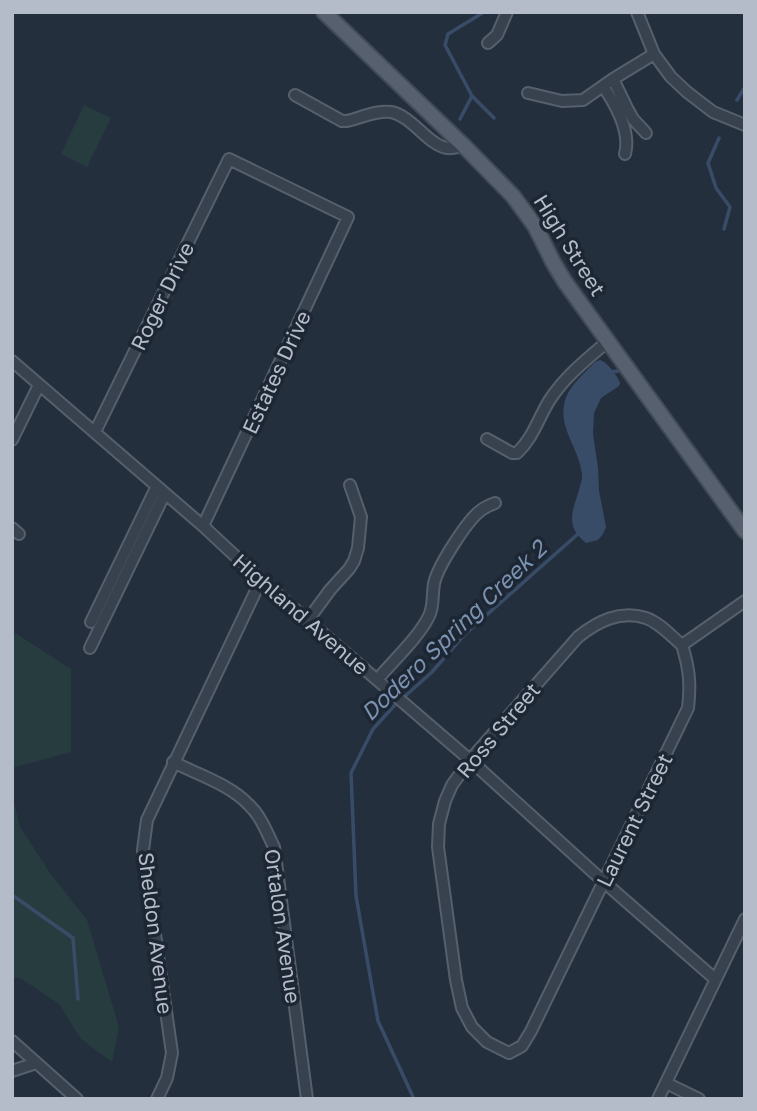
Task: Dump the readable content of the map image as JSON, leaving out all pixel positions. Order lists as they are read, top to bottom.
{
  "streets": {
    "main road": ["High Street"],
    "street": [
      "Roger Drive",
      "Estates Drive",
      "Highland Avenue",
      "Ross Street",
      "Laurent Street",
      "Ortalon Avenue",
      "Sheldon Avenue"
    ]
  },
  "crossings": [
    ["Roger Drive", "Estates Drive"],
    ["Roger Drive", "Highland Avenue"],
    ["Estates Drive", "Highland Avenue"],
    ["Highland Avenue", "Ross Street"],
    ["Highland Avenue", "Laurent Street"],
    ["Highland Avenue", "Sheldon Avenue"],
    ["Ross Street", "Laurent Street"],
    ["Ortalon Avenue", "Sheldon Avenue"]
  ],
  "water": ["Dodero Spring Creek 2"]
}
